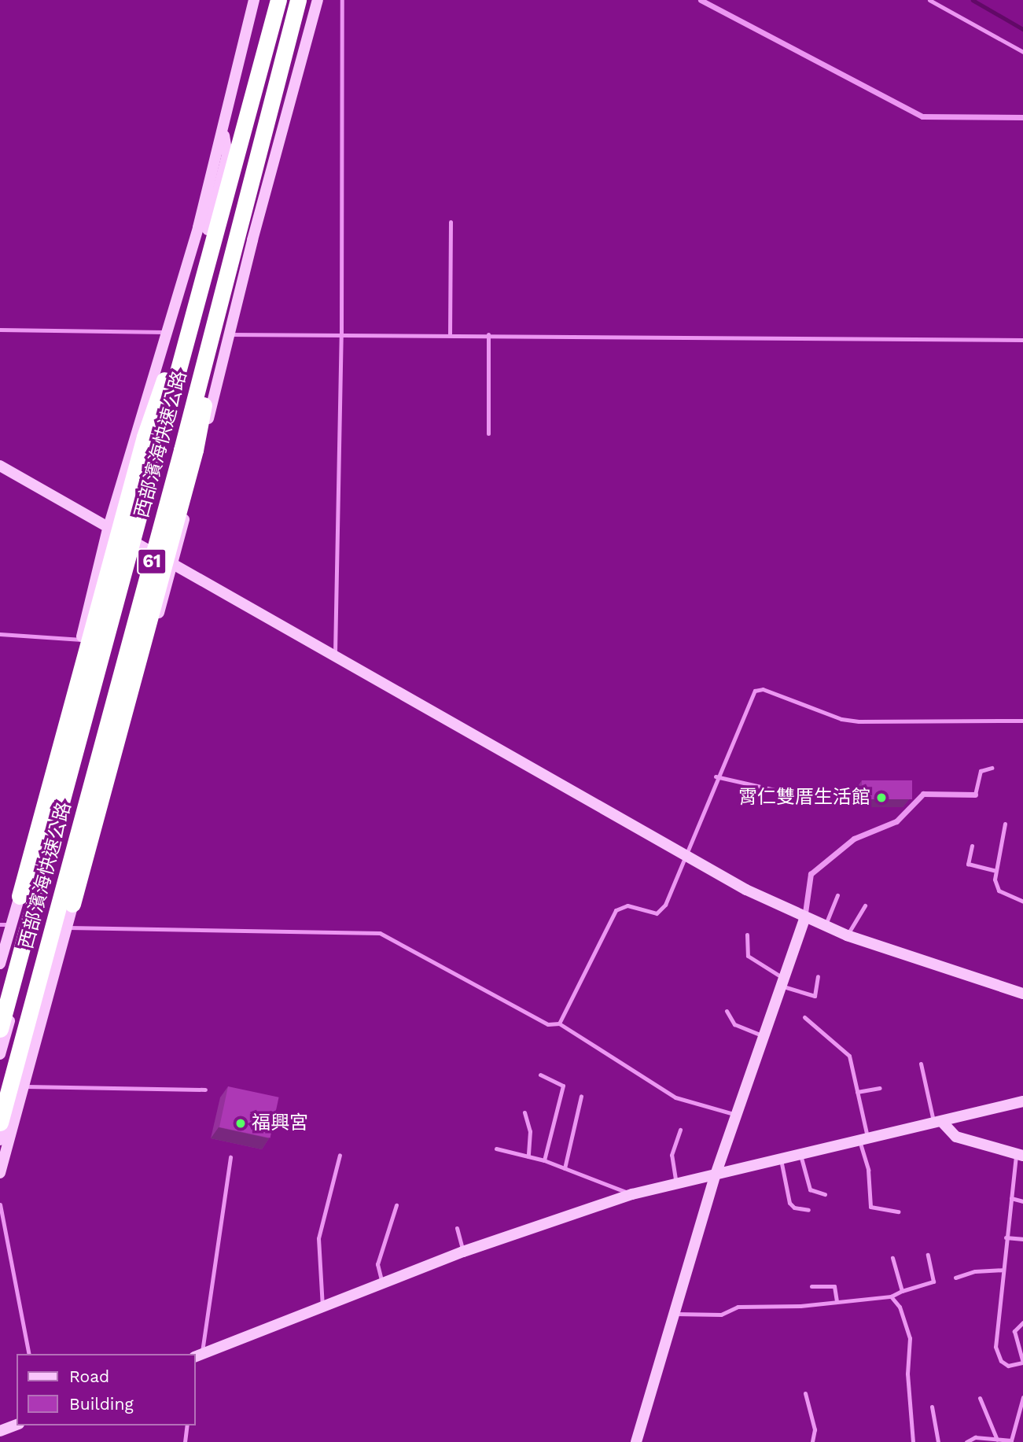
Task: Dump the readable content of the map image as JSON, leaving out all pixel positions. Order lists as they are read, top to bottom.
{
  "streets": {
    "highway": ["西部濱海快速公路", "61"]
  },
  "places": ["霄仁雙厝生活館", "福興宮"],
  "legend": ["Road", "Building"]
}
